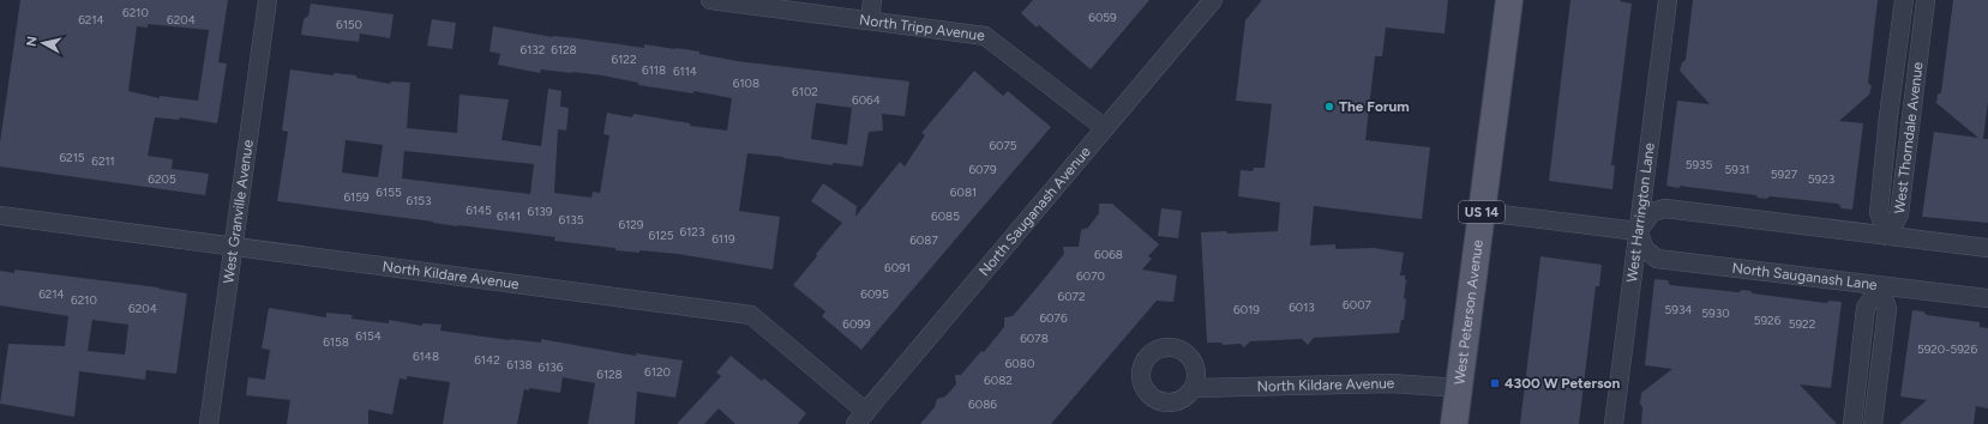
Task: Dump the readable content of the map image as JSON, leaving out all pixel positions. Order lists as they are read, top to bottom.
{
  "streets": {
    "main road": ["US 14", "West Peterson Avenue"],
    "street": [
      "North Tripp Avenue",
      "West Thorndale Avenue",
      "West Granville Avenue",
      "North Sauganash Avenue",
      "West Harrington Lane",
      "North Kildare Avenue",
      "North Sauganash Lane"
    ]
  },
  "crossings": [
    ["North Tripp Avenue", "North Sauganash Avenue"],
    ["West Granville Avenue", "North Kildare Avenue"],
    ["North Sauganash Avenue", "North Kildare Avenue"],
    ["West Harrington Lane", "North Sauganash Lane"],
    ["North Kildare Avenue", "West Peterson Avenue"]
  ],
  "places": {
    "other": ["The Forum"],
    "transit": ["4300 W Peterson"]
  },
  "house_numbers": [
    "6210",
    "6059",
    "6214",
    "6204",
    "6150",
    "6132",
    "6128",
    "6122",
    "6118",
    "6114",
    "6108",
    "6102",
    "6064",
    "6075",
    "6215",
    "6211",
    "5935",
    "6079",
    "5931",
    "5927",
    "6205",
    "5923",
    "6155",
    "6081",
    "6159",
    "6153",
    "6145",
    "6139",
    "6141",
    "6085",
    "6135",
    "6129",
    "6123",
    "6125",
    "6119",
    "6087",
    "6068",
    "6091",
    "6070",
    "6214",
    "6095",
    "6072",
    "6210",
    "6007",
    "6013",
    "6204",
    "6019",
    "5934",
    "5930",
    "6076",
    "5926",
    "6099",
    "5922",
    "6154",
    "6078",
    "6158",
    "5920-5926",
    "6148",
    "6142",
    "6080",
    "6138",
    "6136",
    "6120",
    "6128",
    "6082",
    "6086"
  ],
  "north": "left"
}
